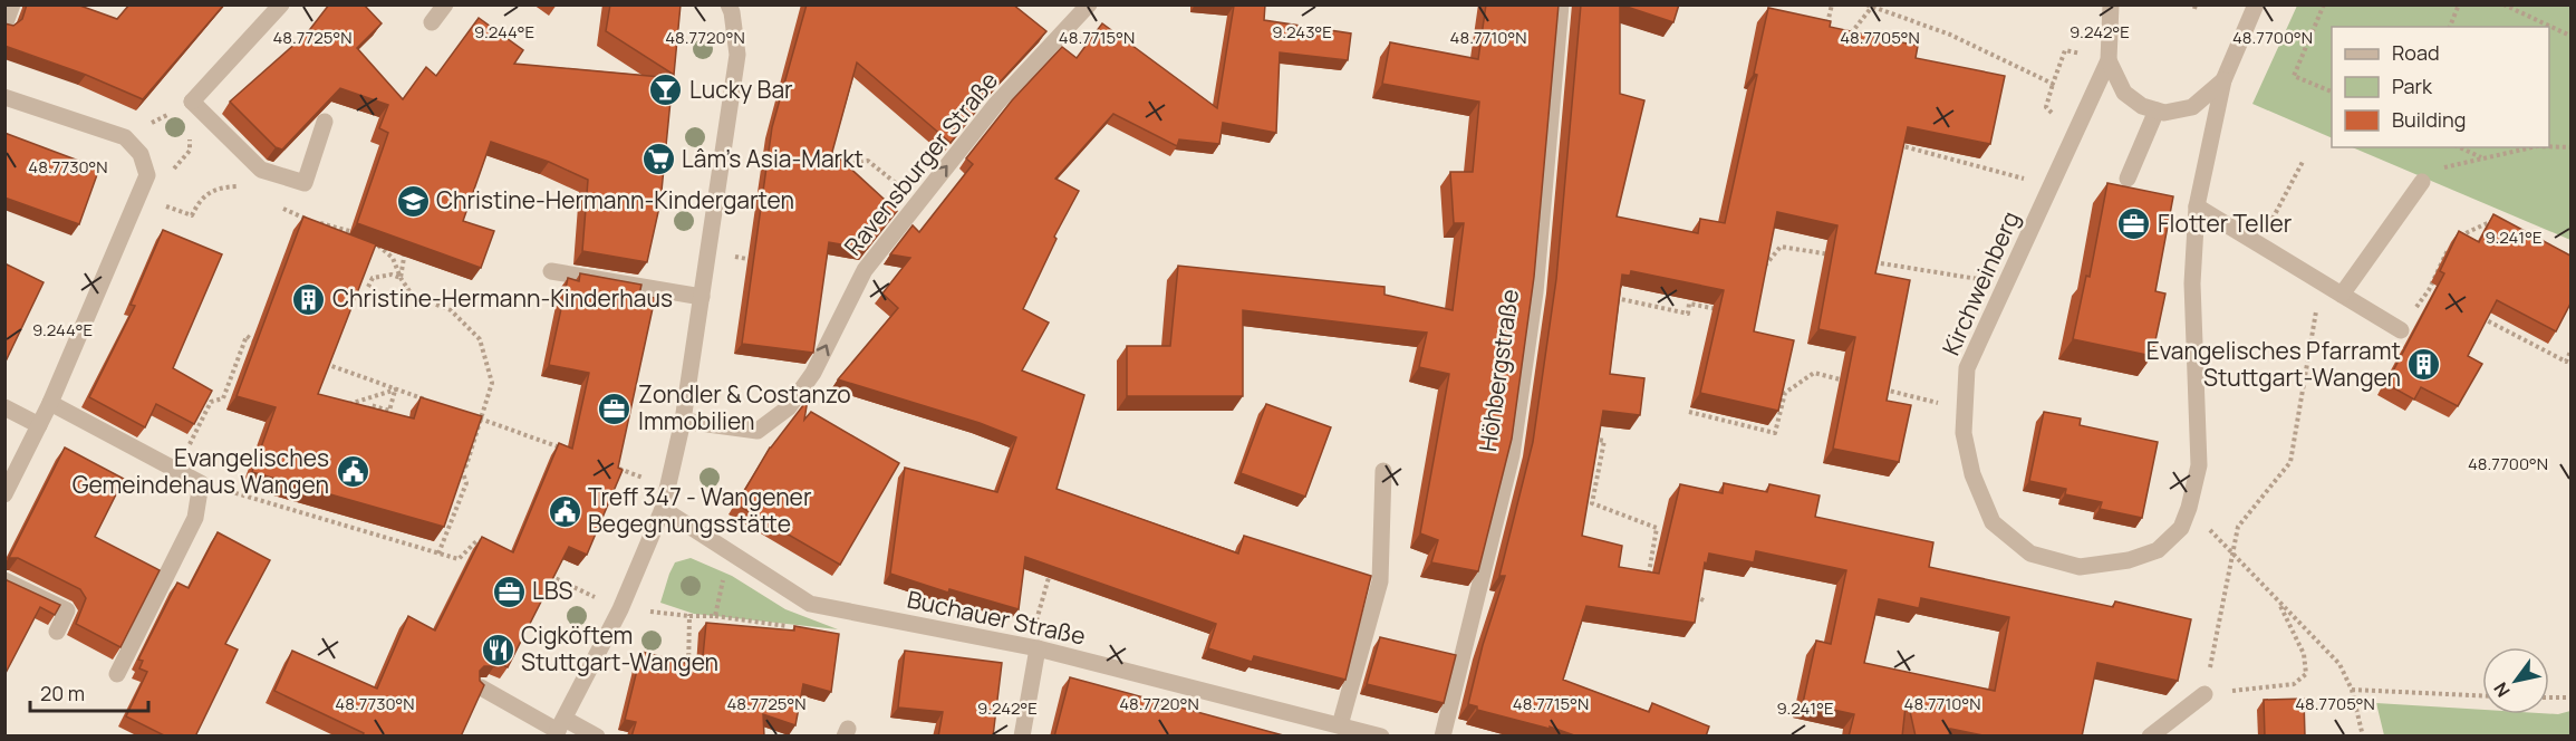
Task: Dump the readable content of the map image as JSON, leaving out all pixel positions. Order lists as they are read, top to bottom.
{
  "streets": {
    "street": [
      "Ravensburger Straße",
      "Kirchweinberg",
      "Höhbergstraße",
      "Buchauer Straße"
    ]
  },
  "one_way": ["Ravensburger Straße"],
  "places": {
    "bar": ["Lucky Bar"],
    "supermarket": ["Lâm’s Asia-Markt"],
    "school or university": ["Christine-Hermann-Kindergarten"],
    "office": ["Flotter Teller", "Zondler & Costanzo Immobilien", "LBS"],
    "building": ["Christine-Hermann-Kinderhaus", "Evangelisches Pfarramt Stuttgart-Wangen"],
    "public building": ["Evangelisches Gemeindehaus Wangen", "Treff 347 - Wangener Begegnungsstätte"],
    "restaurant": ["Cigköftem Stuttgart-Wangen"]
  },
  "legend": ["Road", "Park", "Building"],
  "scale_bar": "20 m",
  "north": "bottom left",
  "coordinates": [
    "9.244°E",
    "9.243°E",
    "9.242°E",
    "48.7725°N",
    "48.7720°N",
    "48.7715°N",
    "48.7710°N",
    "48.7705°N",
    "48.7700°N",
    "48.7730°N",
    "9.241°E"
  ]
}
